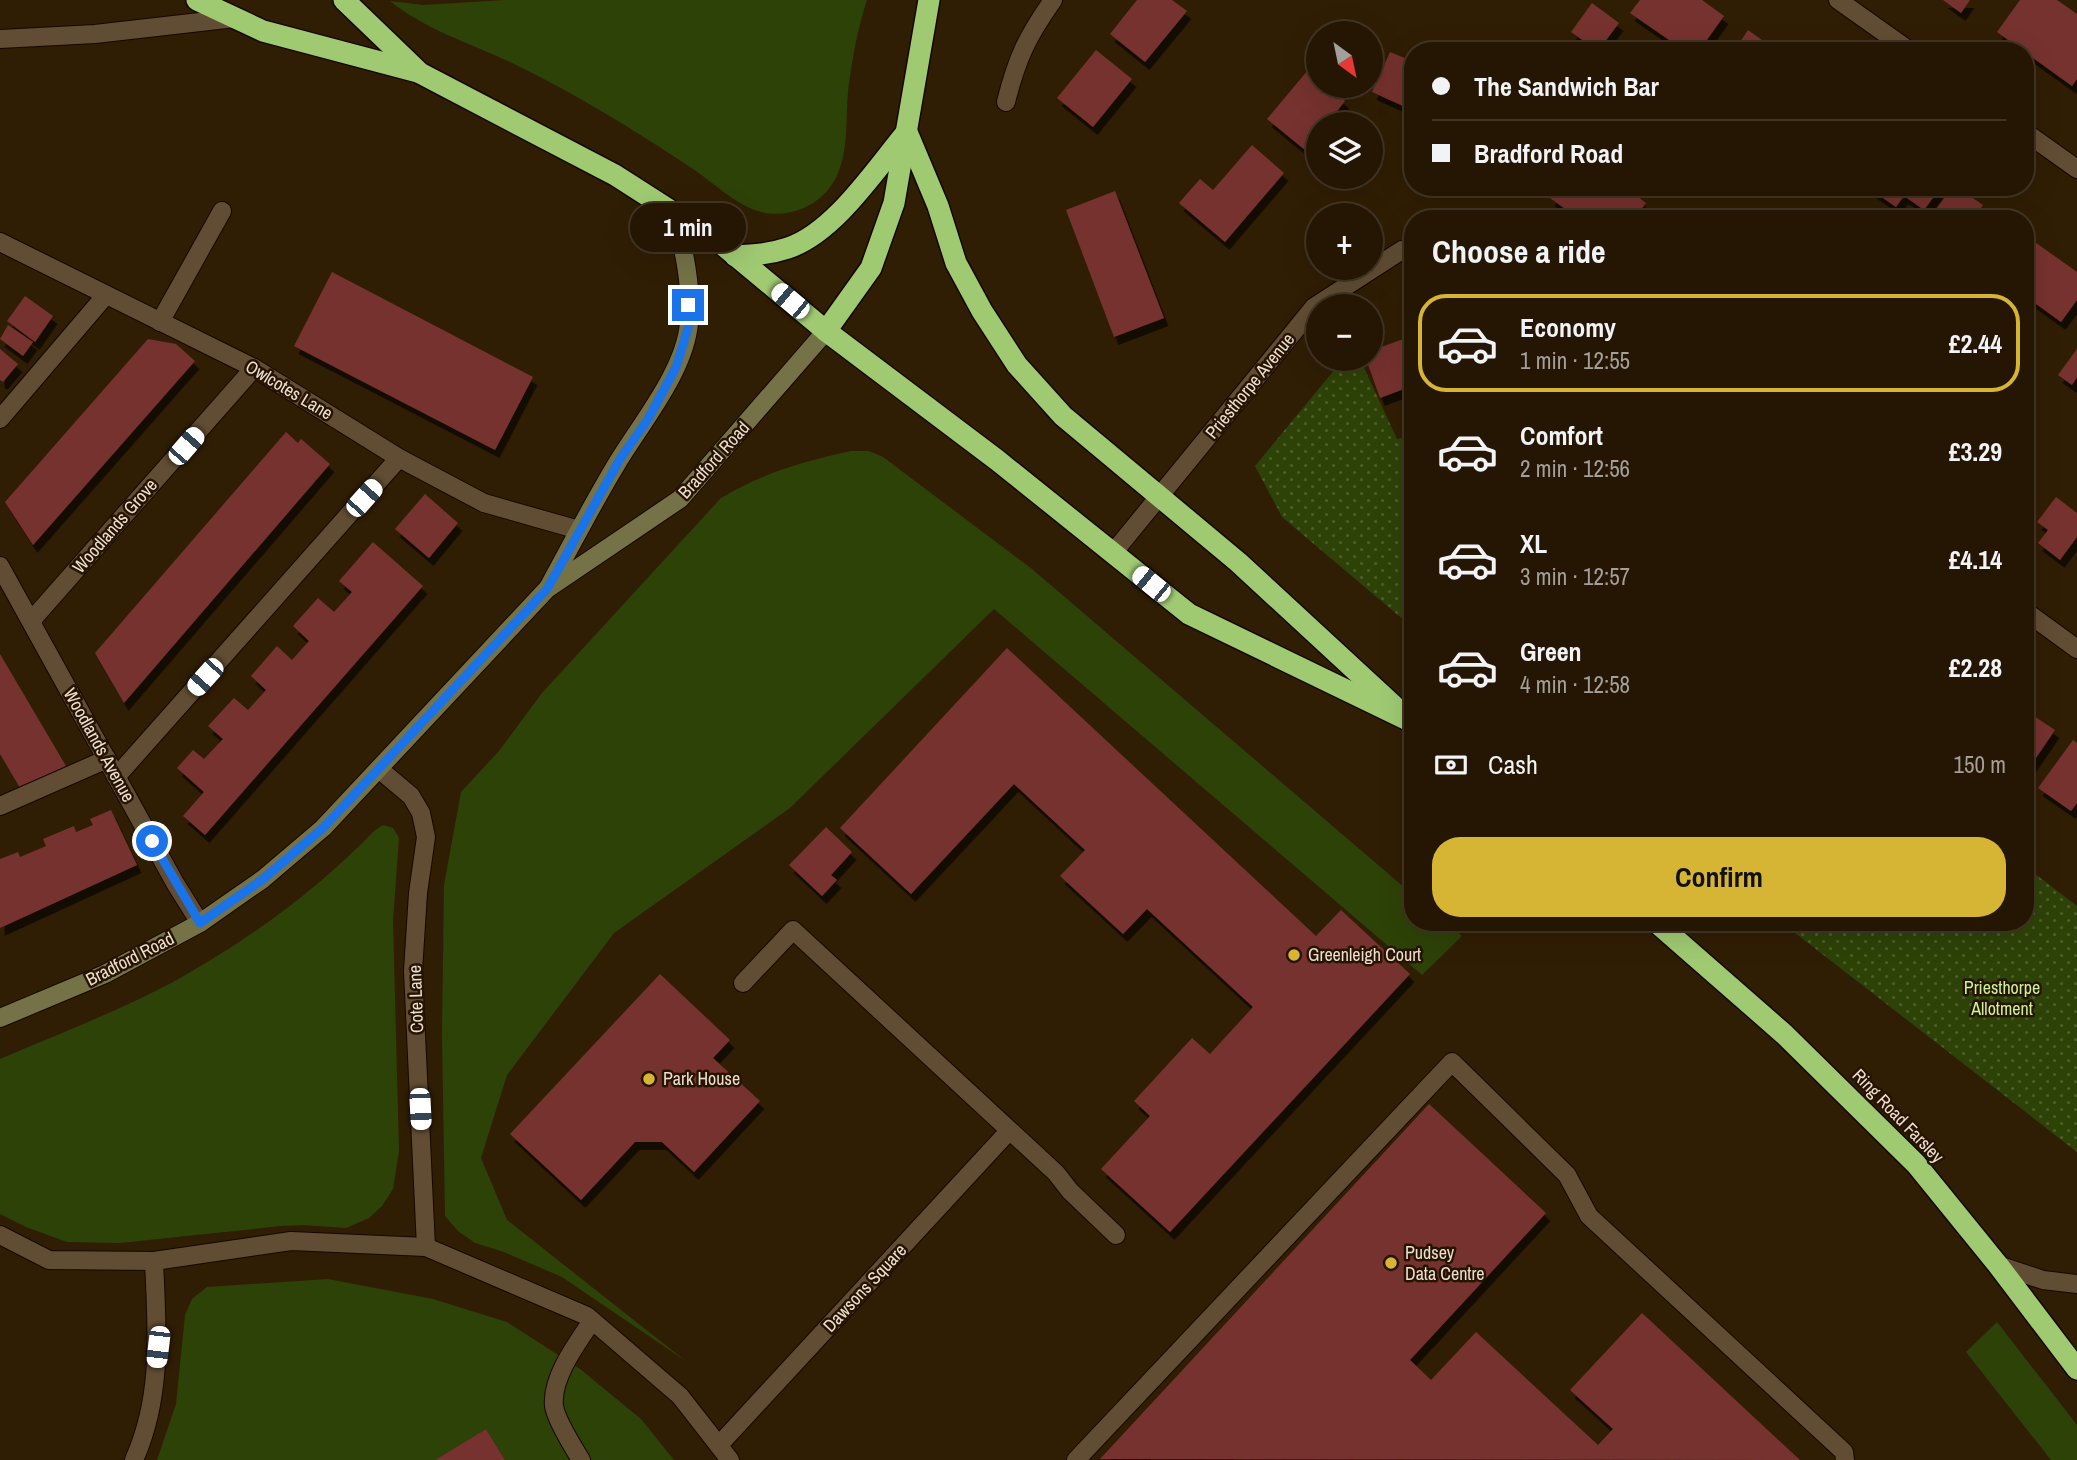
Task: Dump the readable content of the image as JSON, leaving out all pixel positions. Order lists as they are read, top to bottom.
{
  "streets": {
    "highway": ["Ring Road Farsley"],
    "main road": ["Bradford Road"],
    "street": [
      "Priesthorpe Avenue",
      "Owlcotes Lane",
      "Woodlands Grove",
      "Woodlands Avenue",
      "Cote Lane",
      "Dawsons Square"
    ]
  },
  "crossings": [
    ["Owlcotes Lane", "Bradford Road"],
    ["Owlcotes Lane", "Woodlands Grove"],
    ["Bradford Road", "Woodlands Avenue"],
    ["Bradford Road", "Cote Lane"],
    ["Woodlands Grove", "Woodlands Avenue"]
  ],
  "parks": ["Priesthorpe Allotment"],
  "places": ["Greenleigh Court", "Park House", "Pudsey Data Centre"],
  "north": "bottom right",
  "page": {
    "map_buttons": ["+", "−"],
    "banner": ["The Sandwich Bar", "Bradford Road"],
    "bubble": "1 min",
    "heading": "Choose a ride",
    "list": [
      {
        "name": "Economy",
        "note": "1 min · 12:55",
        "value": "£2.44"
      },
      {
        "name": "Comfort",
        "note": "2 min · 12:56",
        "value": "£3.29"
      },
      {
        "name": "XL",
        "note": "3 min · 12:57",
        "value": "£4.14"
      },
      {
        "name": "Green",
        "note": "4 min · 12:58",
        "value": "£2.28"
      }
    ],
    "pay": ["Cash", "150 m"],
    "buttons": "Confirm"
  }
}
